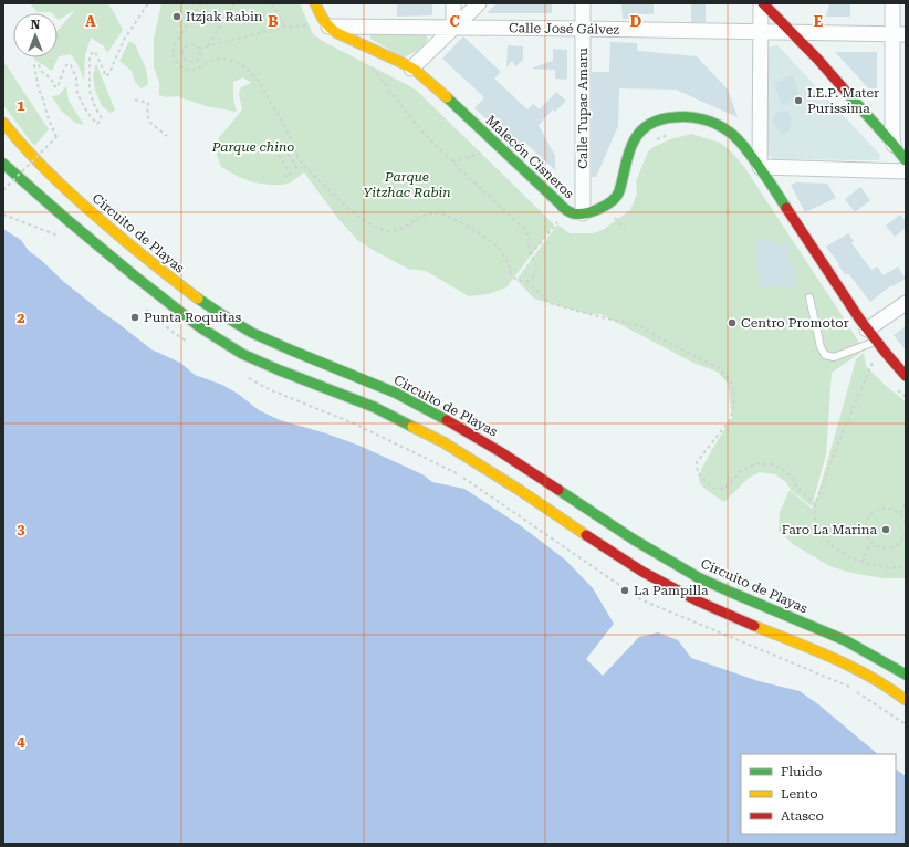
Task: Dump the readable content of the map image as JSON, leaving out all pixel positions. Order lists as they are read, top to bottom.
{
  "streets": {
    "main road": ["Malecón Cisneros", "Circuito de Playas"],
    "street": ["Calle José Gálvez", "Calle Tupac Amaru"]
  },
  "crossings": [
    ["Calle José Gálvez", "Calle Tupac Amaru"],
    ["Calle José Gálvez", "Malecón Cisneros"],
    ["Calle Tupac Amaru", "Malecón Cisneros"]
  ],
  "parks": ["Parque chino", "Parque Yitzhac Rabin"],
  "places": [
    "Itzjak Rabin",
    "I.E.P. Mater Purissima",
    "Punta Roquitas",
    "Centro Promotor",
    "Faro La Marina",
    "La Pampilla"
  ],
  "legend": ["Fluido", "Lento", "Atasco"],
  "north": "top",
  "grid": {
    "columns": [
      "A",
      "B",
      "C",
      "D",
      "E"
    ],
    "rows": [
      "1",
      "2",
      "3",
      "4"
    ]
  }
}
